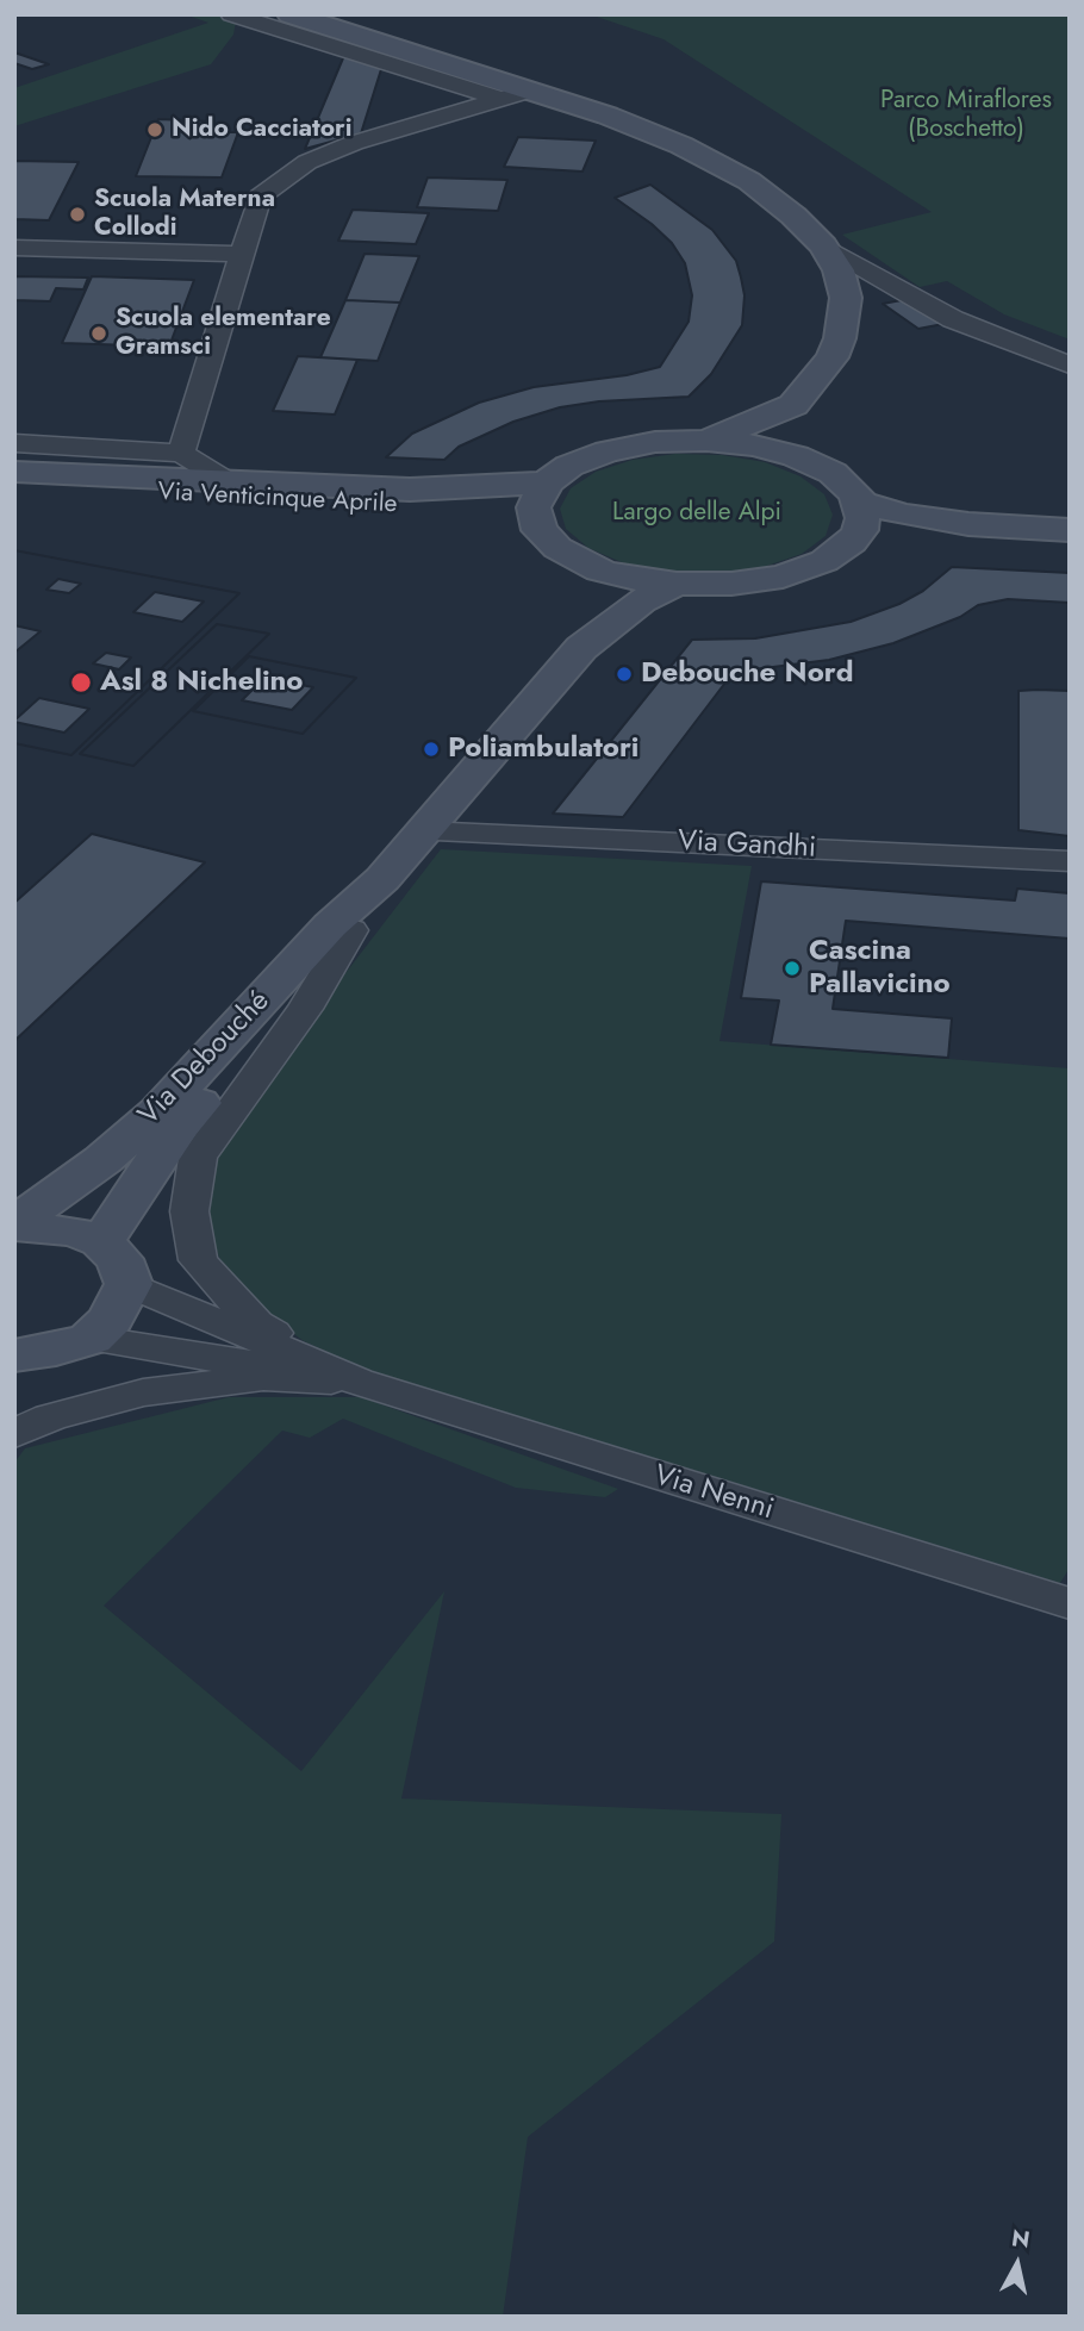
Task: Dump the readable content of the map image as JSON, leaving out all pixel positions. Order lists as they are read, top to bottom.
{
  "streets": {
    "main road": ["Via Venticinque Aprile", "Via Debouché"],
    "street": ["Via Gandhi", "Via Nenni"]
  },
  "crossings": [
    ["Via Gandhi", "Via Debouché"],
    ["Via Debouché", "Via Nenni"]
  ],
  "parks": ["Parco Miraflores (Boschetto)", "Largo delle Alpi"],
  "places": [
    "Nido Cacciatori",
    "Scuola Materna Collodi",
    "Scuola elementare Gramsci",
    "Debouche Nord",
    "Asl 8 Nichelino",
    "Poliambulatori",
    "Cascina Pallavicino"
  ],
  "north": "top"
}
